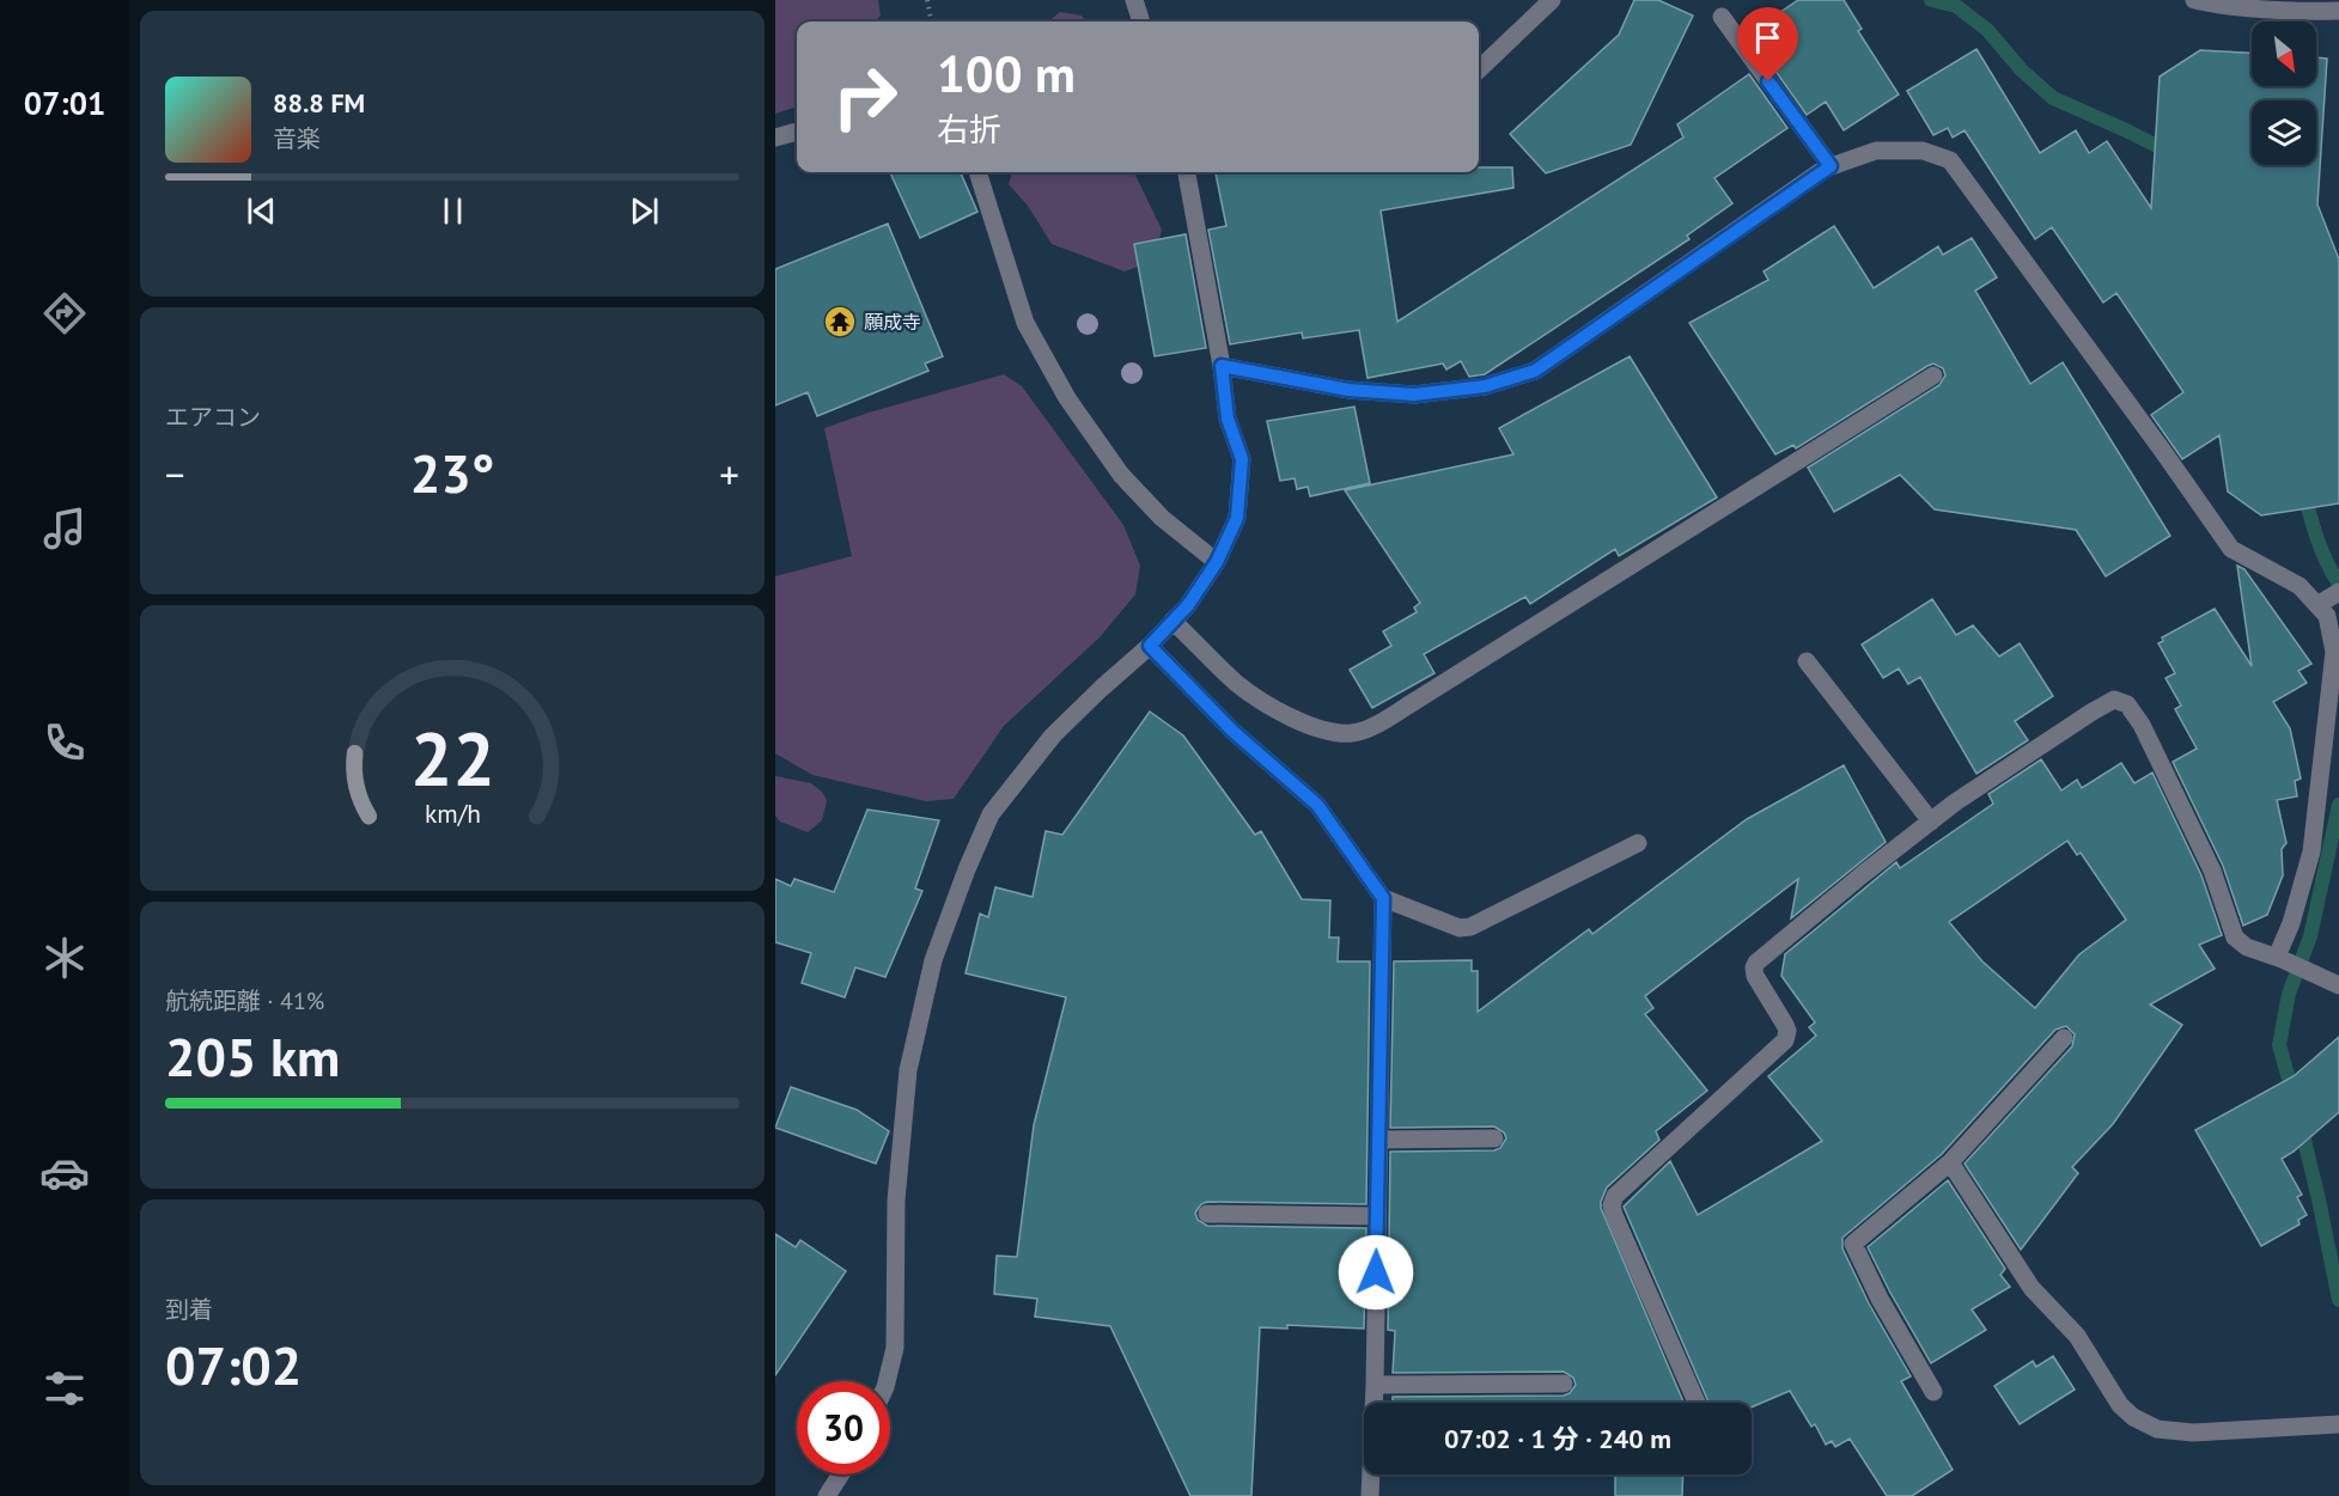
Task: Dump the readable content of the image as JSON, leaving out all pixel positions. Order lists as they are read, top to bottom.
{
  "places": {
    "temple": ["願成寺"]
  },
  "north": "bottom right",
  "page": {
    "tabs": "07:01",
    "turn": ["100 m", "右折"],
    "song": ["88.8 FM", "音楽"],
    "tile": [
      "エアコン",
      ["航続距離 · 41%", "205 km"],
      ["到着", "07:02"]
    ],
    "heat": ["−", "23°", "+"],
    "limit": "30",
    "trip": "07:02 · 1 分 · 240 m",
    "gauge": ["22", "km/h"]
  }
}
